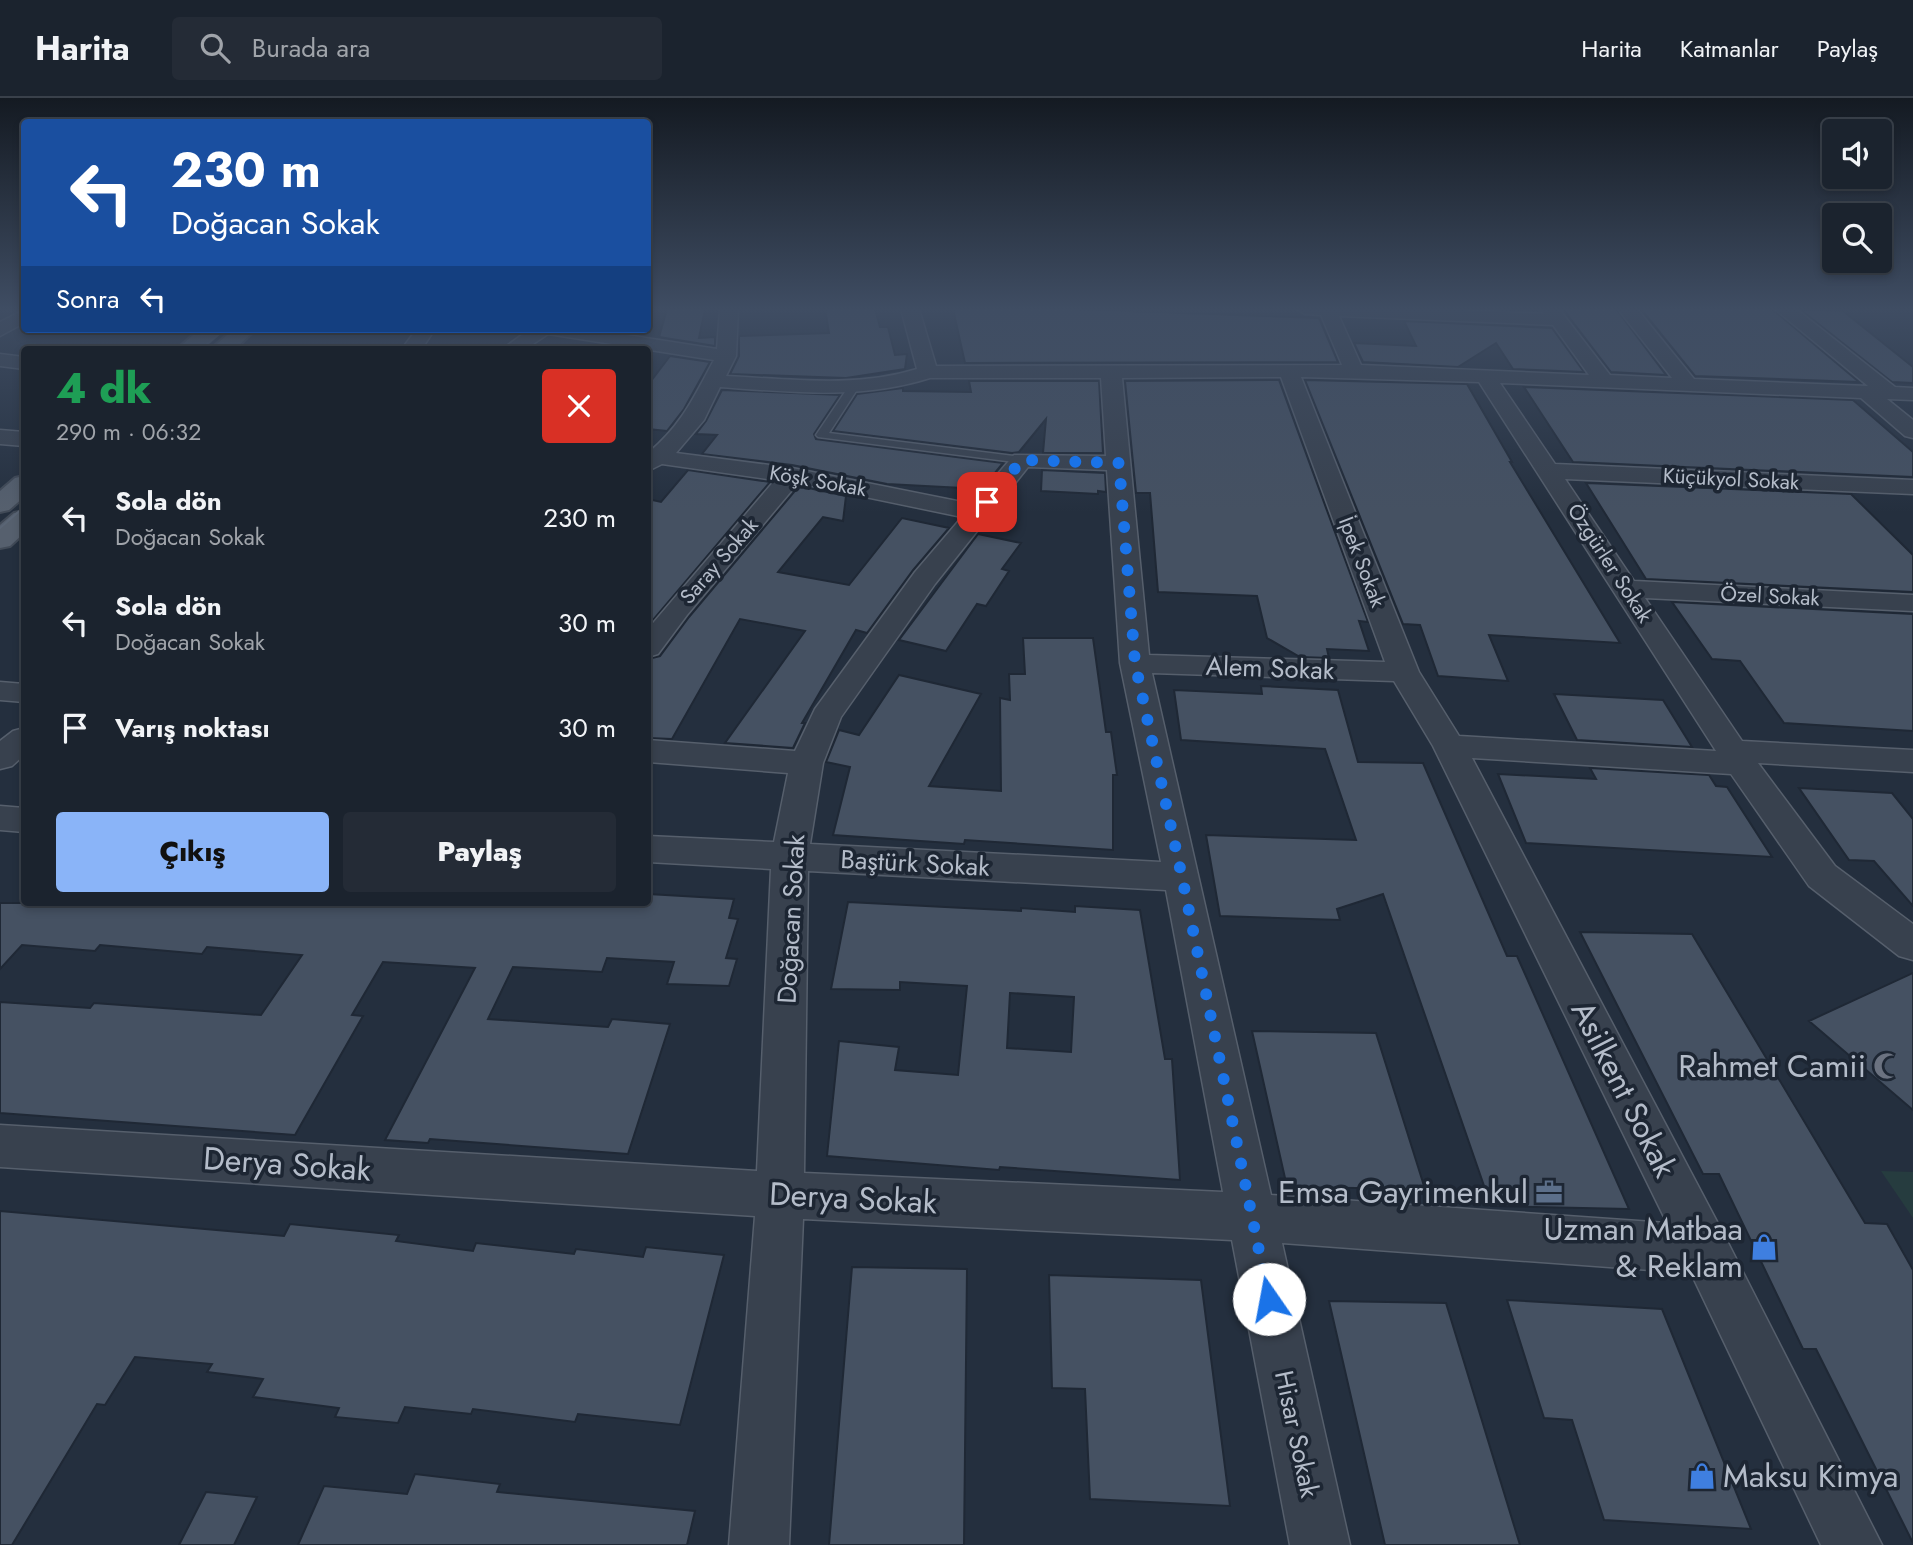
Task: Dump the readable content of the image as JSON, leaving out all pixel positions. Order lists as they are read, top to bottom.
{
  "streets": {
    "street": [
      "Küçükyol Sokak",
      "Köşk Sokak",
      "Saray Sokak",
      "İpek Sokak",
      "Özgürler Sokak",
      "Özel Sokak",
      "Alem Sokak",
      "Baştürk Sokak",
      "Doğacan Sokak",
      "Asilkent Sokak",
      "Derya Sokak",
      "Hisar Sokak"
    ]
  },
  "crossings": [
    ["Küçükyol Sokak", "Özgürler Sokak"],
    ["Köşk Sokak", "Saray Sokak"],
    ["Köşk Sokak", "Doğacan Sokak"],
    ["İpek Sokak", "Alem Sokak"],
    ["İpek Sokak", "Asilkent Sokak"],
    ["Özgürler Sokak", "Özel Sokak"],
    ["Alem Sokak", "Hisar Sokak"],
    ["Baştürk Sokak", "Doğacan Sokak"],
    ["Baştürk Sokak", "Hisar Sokak"],
    ["Doğacan Sokak", "Derya Sokak"],
    ["Asilkent Sokak", "Derya Sokak"],
    ["Derya Sokak", "Hisar Sokak"]
  ],
  "places": {
    "mosque": ["Rahmet Camii"],
    "office": ["Emsa Gayrimenkul"],
    "shop": ["Uzman Matbaa & Reklam", "Maksu Kimya"]
  },
  "page": {
    "header": "Harita",
    "search": "Burada ara",
    "nav": ["Harita", "Katmanlar", "Paylaş"],
    "turn": ["230 m", "Doğacan Sokak"],
    "then": "Sonra",
    "heading": ["4 dk", "290 m · 06:32"],
    "list": [
      {
        "name": "Sola dön",
        "note": "Doğacan Sokak",
        "value": "230 m"
      },
      {
        "name": "Sola dön",
        "note": "Doğacan Sokak",
        "value": "30 m"
      },
      {
        "name": "Varış noktası",
        "value": "30 m"
      }
    ],
    "buttons": ["Çıkış", "Paylaş"]
  }
}
